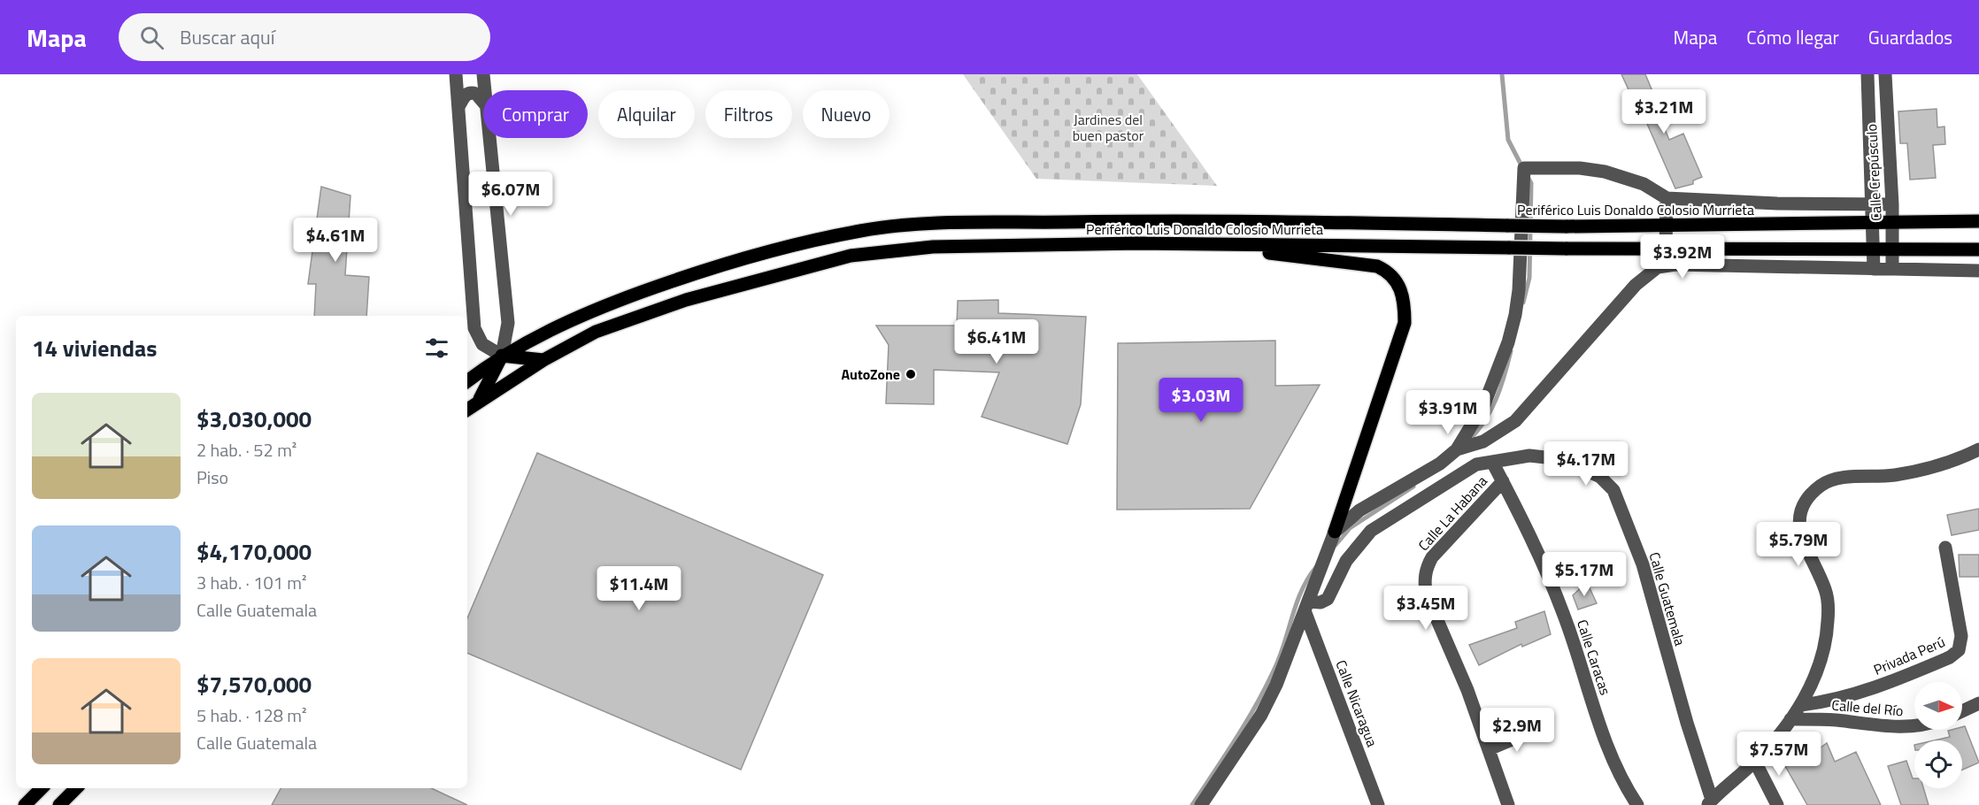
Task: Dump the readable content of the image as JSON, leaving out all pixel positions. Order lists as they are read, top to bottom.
{
  "streets": {
    "main road": ["Periférico Luis Donaldo Colosio Murrieta"],
    "street": [
      "Calle Crepúsculo",
      "Calle La Habana",
      "Calle Guatemala",
      "Privada Perú",
      "Calle Caracas",
      "Calle Nicaragua",
      "Calle del Río"
    ]
  },
  "crossings": [
    ["Calle Crepúsculo", "Periférico Luis Donaldo Colosio Murrieta"],
    ["Calle La Habana", "Calle Caracas"],
    ["Calle Guatemala", "Calle Caracas"],
    ["Calle Guatemala", "Calle Nicaragua"]
  ],
  "parks": ["Jardines del buen pastor"],
  "places": ["AutoZone"],
  "north": "right",
  "page": {
    "header": "Mapa",
    "search": "Buscar aquí",
    "nav": ["Mapa", "Cómo llegar", "Guardados"],
    "price": [
      "$3.21M",
      "$6.07M",
      "$4.61M",
      "$3.92M",
      "$6.41M",
      "$3.03M",
      "$3.91M",
      "$4.17M",
      "$5.79M",
      "$5.17M",
      "$11.4M",
      "$3.45M",
      "$2.9M",
      "$7.57M"
    ],
    "chip": [
      "Comprar",
      "Alquilar",
      "Filtros",
      "Nuevo"
    ],
    "heading": "14 viviendas",
    "list": [
      {
        "name": "$3,030,000",
        "note": "2 hab. · 52 m² · Piso"
      },
      {
        "name": "$4,170,000",
        "note": "3 hab. · 101 m² · Calle Guatemala"
      },
      {
        "name": "$7,570,000",
        "note": "5 hab. · 128 m² · Calle Guatemala"
      }
    ]
  }
}
